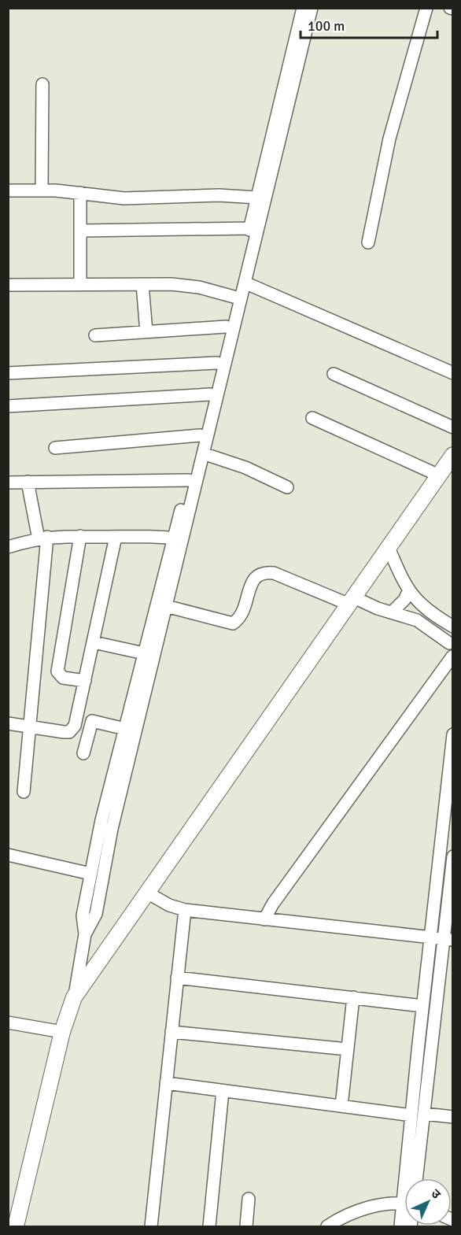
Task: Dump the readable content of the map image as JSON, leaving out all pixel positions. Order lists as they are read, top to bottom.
{
  "scale_bar": "100 m",
  "north": "top right"
}
